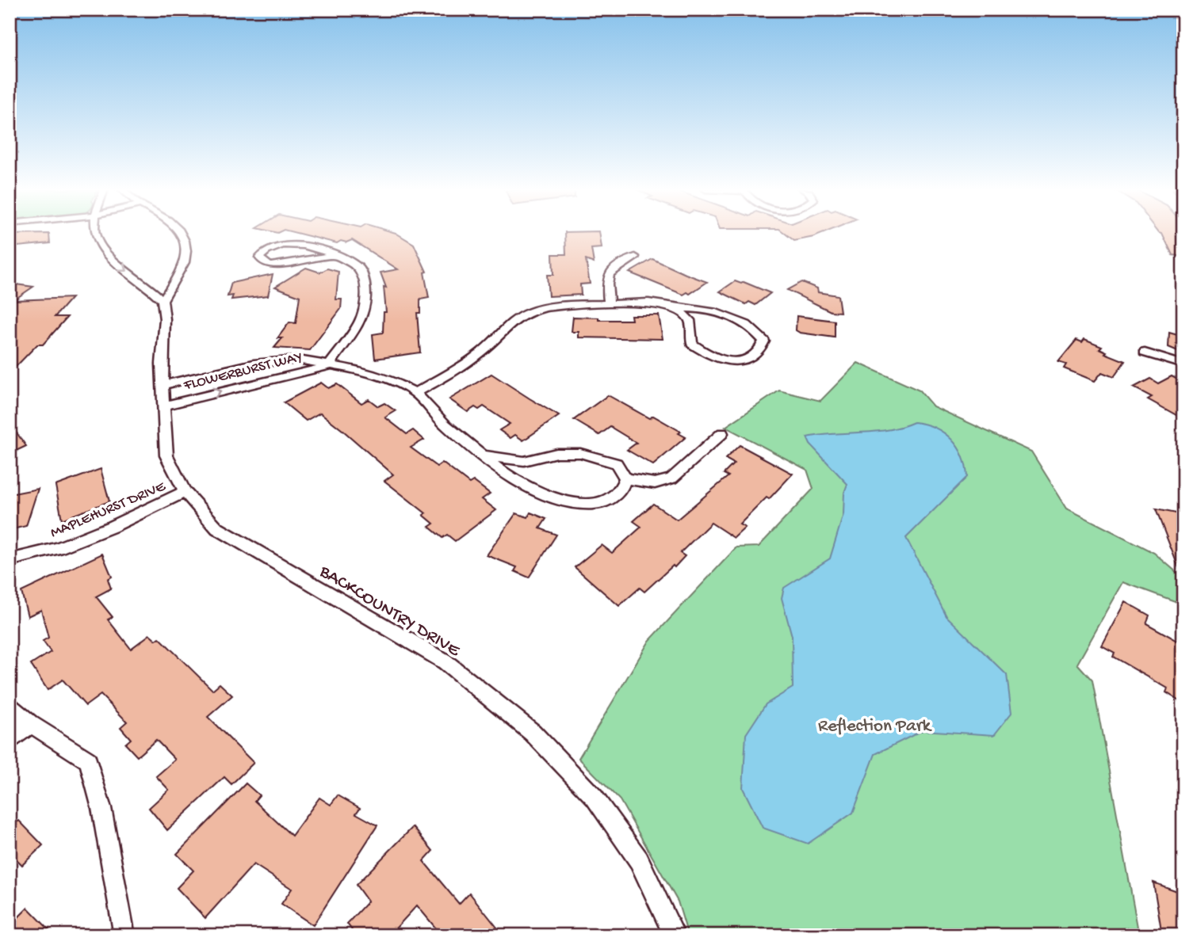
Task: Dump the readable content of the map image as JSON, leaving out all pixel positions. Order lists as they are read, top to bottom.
{
  "streets": {
    "street": ["FLOWERBURST WAY", "MAPLEHURST DRIVE", "BACKCOUNTRY DRIVE"]
  },
  "crossings": [
    ["FLOWERBURST WAY", "BACKCOUNTRY DRIVE"],
    ["MAPLEHURST DRIVE", "BACKCOUNTRY DRIVE"]
  ],
  "parks": ["Reflection Park"]
}
